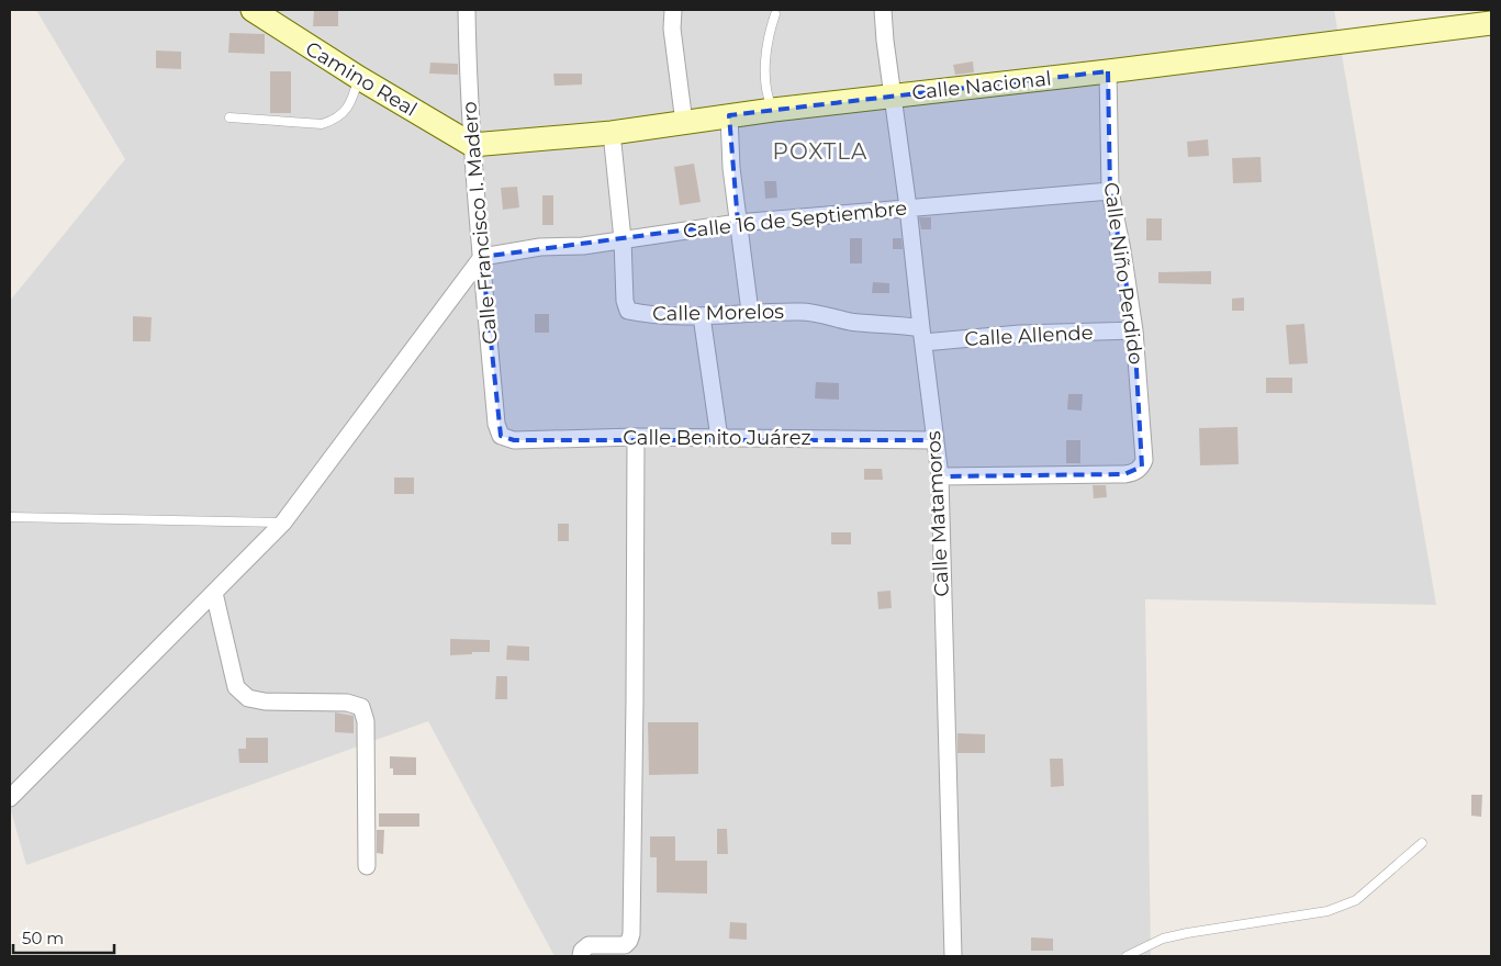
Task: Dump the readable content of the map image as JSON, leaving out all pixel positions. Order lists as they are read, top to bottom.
{
  "streets": {
    "street": [
      "Camino Real",
      "Calle Nacional",
      "Calle 16 de Septiembre",
      "Calle Francisco I. Madero",
      "Calle Niño Perdido",
      "Calle Morelos",
      "Calle Allende",
      "Calle Benito Juárez",
      "Calle Matamoros"
    ]
  },
  "crossings": [
    ["Camino Real", "Calle Nacional"],
    ["Camino Real", "Calle Francisco I. Madero"],
    ["Calle Nacional", "Calle Francisco I. Madero"],
    ["Calle Nacional", "Calle Niño Perdido"],
    ["Calle Nacional", "Calle Morelos"],
    ["Calle Nacional", "Calle Matamoros"],
    ["Calle 16 de Septiembre", "Calle Francisco I. Madero"],
    ["Calle 16 de Septiembre", "Calle Niño Perdido"],
    ["Calle 16 de Septiembre", "Calle Morelos"],
    ["Calle 16 de Septiembre", "Calle Matamoros"],
    ["Calle Francisco I. Madero", "Calle Benito Juárez"],
    ["Calle Niño Perdido", "Calle Allende"],
    ["Calle Niño Perdido", "Calle Matamoros"],
    ["Calle Morelos", "Calle Allende"],
    ["Calle Morelos", "Calle Matamoros"],
    ["Calle Allende", "Calle Matamoros"],
    ["Calle Benito Juárez", "Calle Matamoros"]
  ],
  "districts": ["POXTLA"],
  "scale_bar": "50 m"
}
